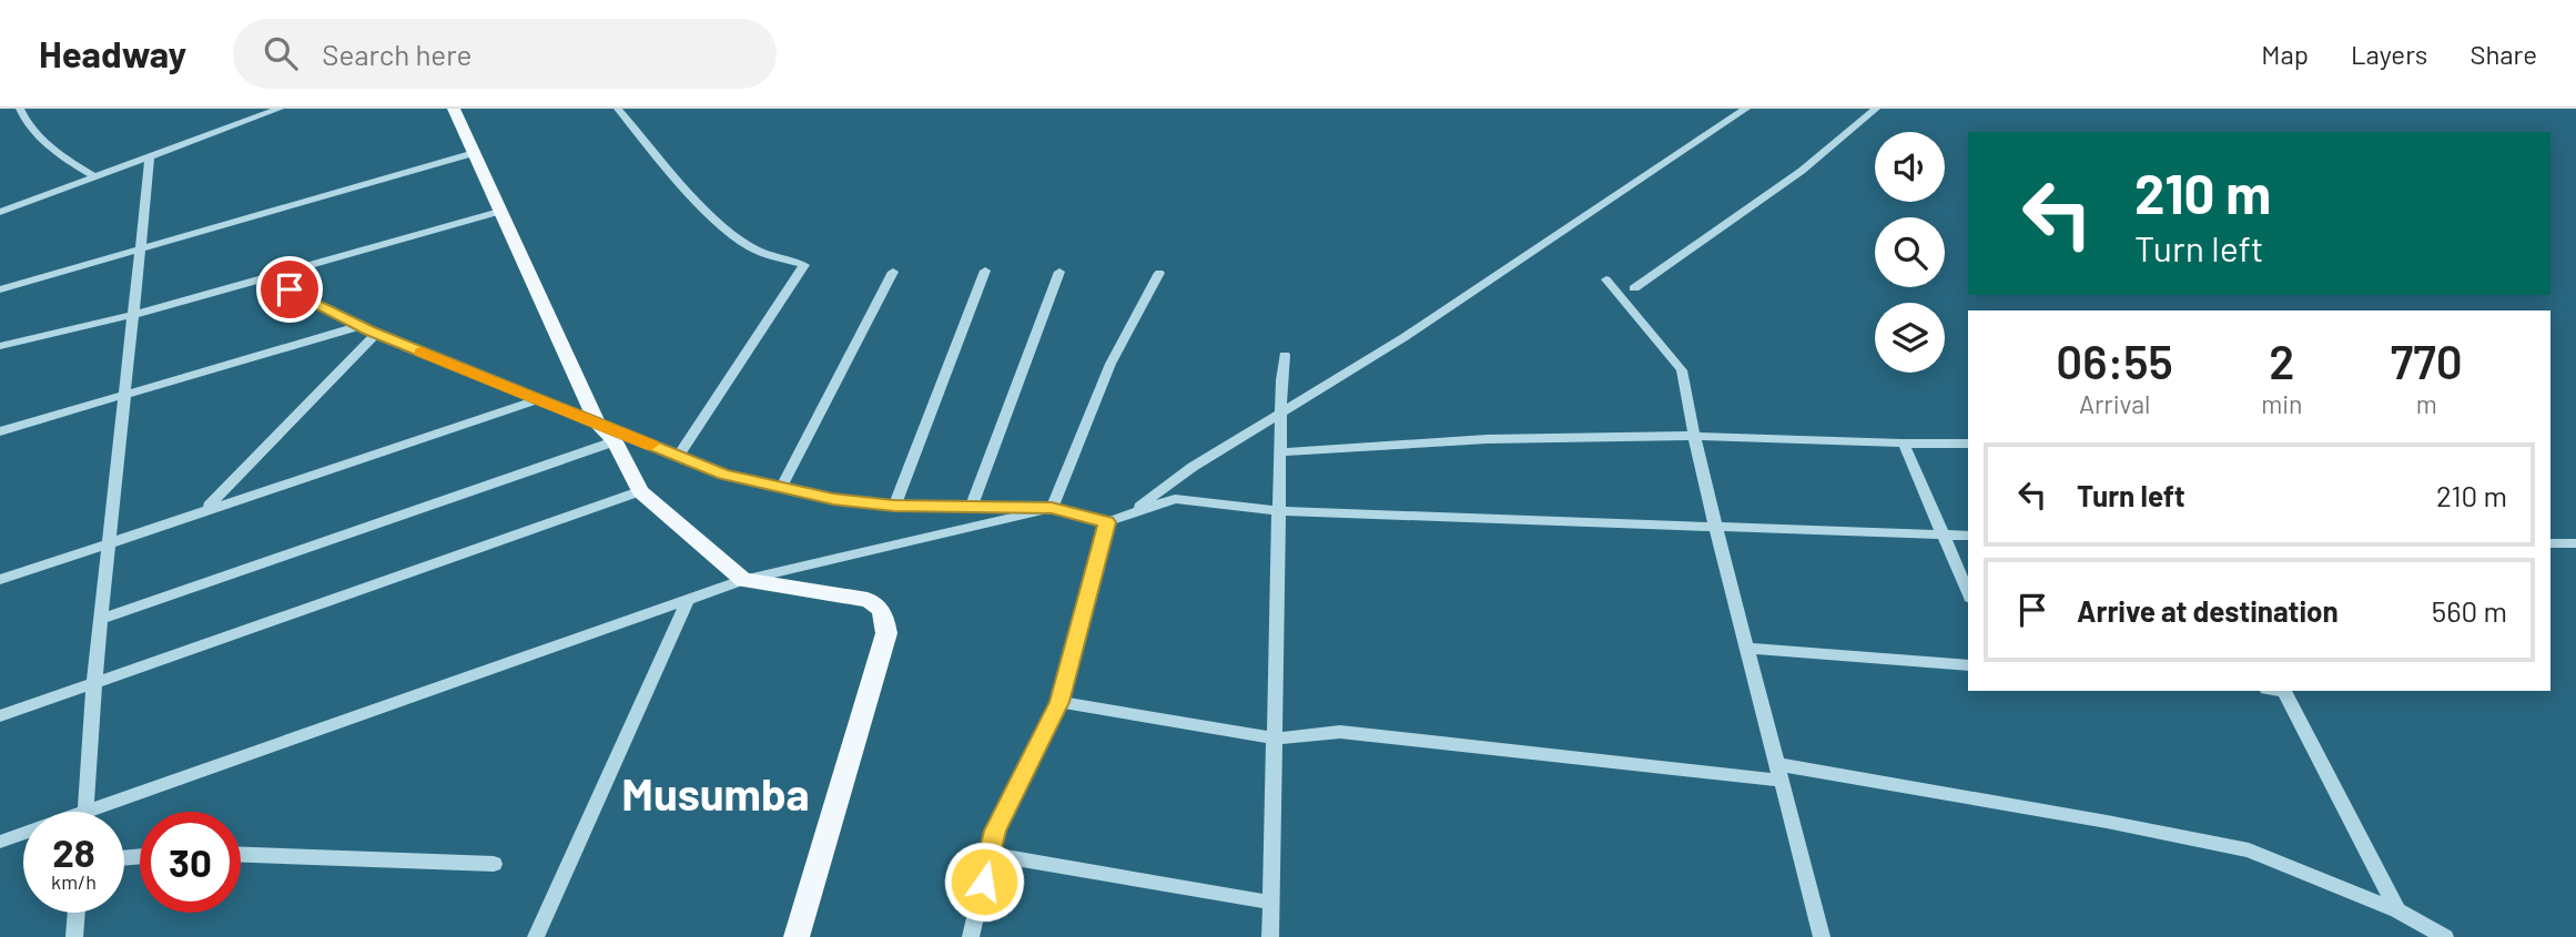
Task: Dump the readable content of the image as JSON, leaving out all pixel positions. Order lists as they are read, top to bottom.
{
  "districts": ["Musumba"],
  "page": {
    "header": "Headway",
    "search": "Search here",
    "nav": ["Map", "Layers", "Share"],
    "turn": ["210 m", "Turn left"],
    "eta": [
      "06:55",
      "Arrival",
      "2",
      "min",
      "770",
      "m"
    ],
    "list": [
      {
        "name": "Turn left",
        "value": "210 m"
      },
      {
        "name": "Arrive at destination",
        "value": "560 m"
      }
    ],
    "speed": "28 km/h",
    "limit": "30"
  }
}
